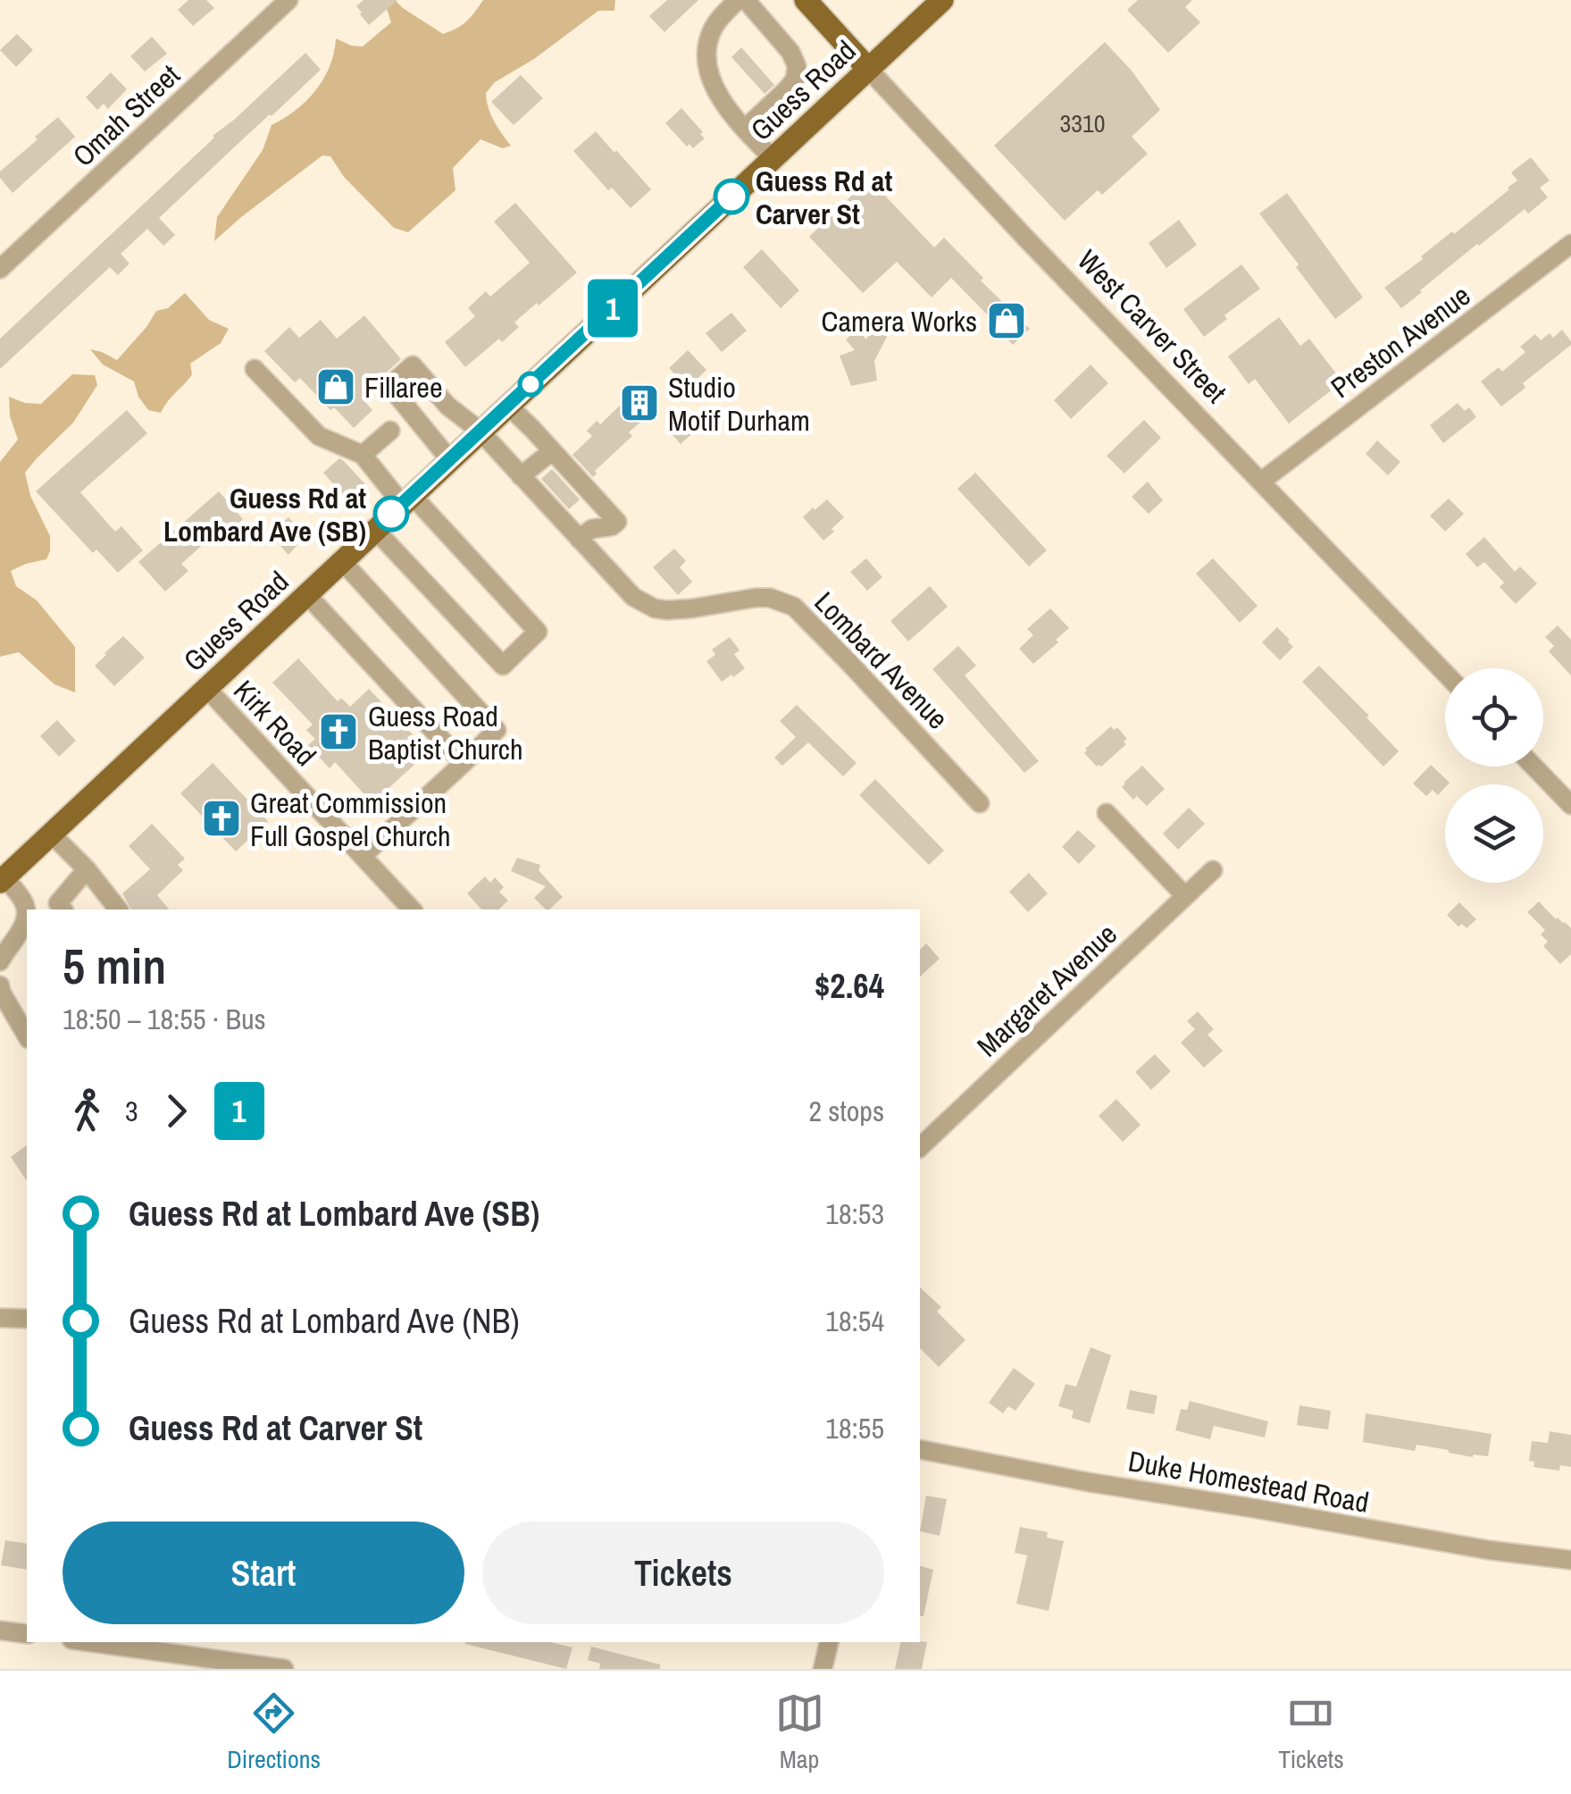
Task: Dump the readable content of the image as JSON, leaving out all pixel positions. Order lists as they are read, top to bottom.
{
  "streets": {
    "main road": ["Guess Road", "West Carver Street"],
    "street": [
      "Omah Street",
      "Preston Avenue",
      "Lombard Avenue",
      "Kirk Road",
      "Margaret Avenue",
      "Duke Homestead Road"
    ]
  },
  "crossings": [
    ["Guess Road", "West Carver Street"],
    ["Guess Road", "Lombard Avenue"],
    ["Guess Road", "Kirk Road"],
    ["West Carver Street", "Preston Avenue"]
  ],
  "places": {
    "other": ["Guess Rd at Carver St", "Guess Rd at Lombard Ave (SB)"],
    "shop": ["Camera Works", "Fillaree"],
    "building": ["Studio Motif Durham"],
    "church": ["Guess Road Baptist Church", "Great Commission Full Gospel Church"]
  },
  "lines": ["bus line 1"],
  "house_numbers": ["3310"],
  "page": {
    "on_map": "1",
    "heading": ["5 min", "18:50 – 18:55 · Bus", "$2.64"],
    "legs": ["3", "1", "2 stops"],
    "list": [
      {
        "name": "Guess Rd at Lombard Ave (SB)",
        "value": "18:53"
      },
      {
        "name": "Guess Rd at Lombard Ave (NB)",
        "value": "18:54"
      },
      {
        "name": "Guess Rd at Carver St",
        "value": "18:55"
      }
    ],
    "buttons": ["Start", "Tickets"],
    "tabs": ["Directions", "Map", "Tickets"]
  }
}
